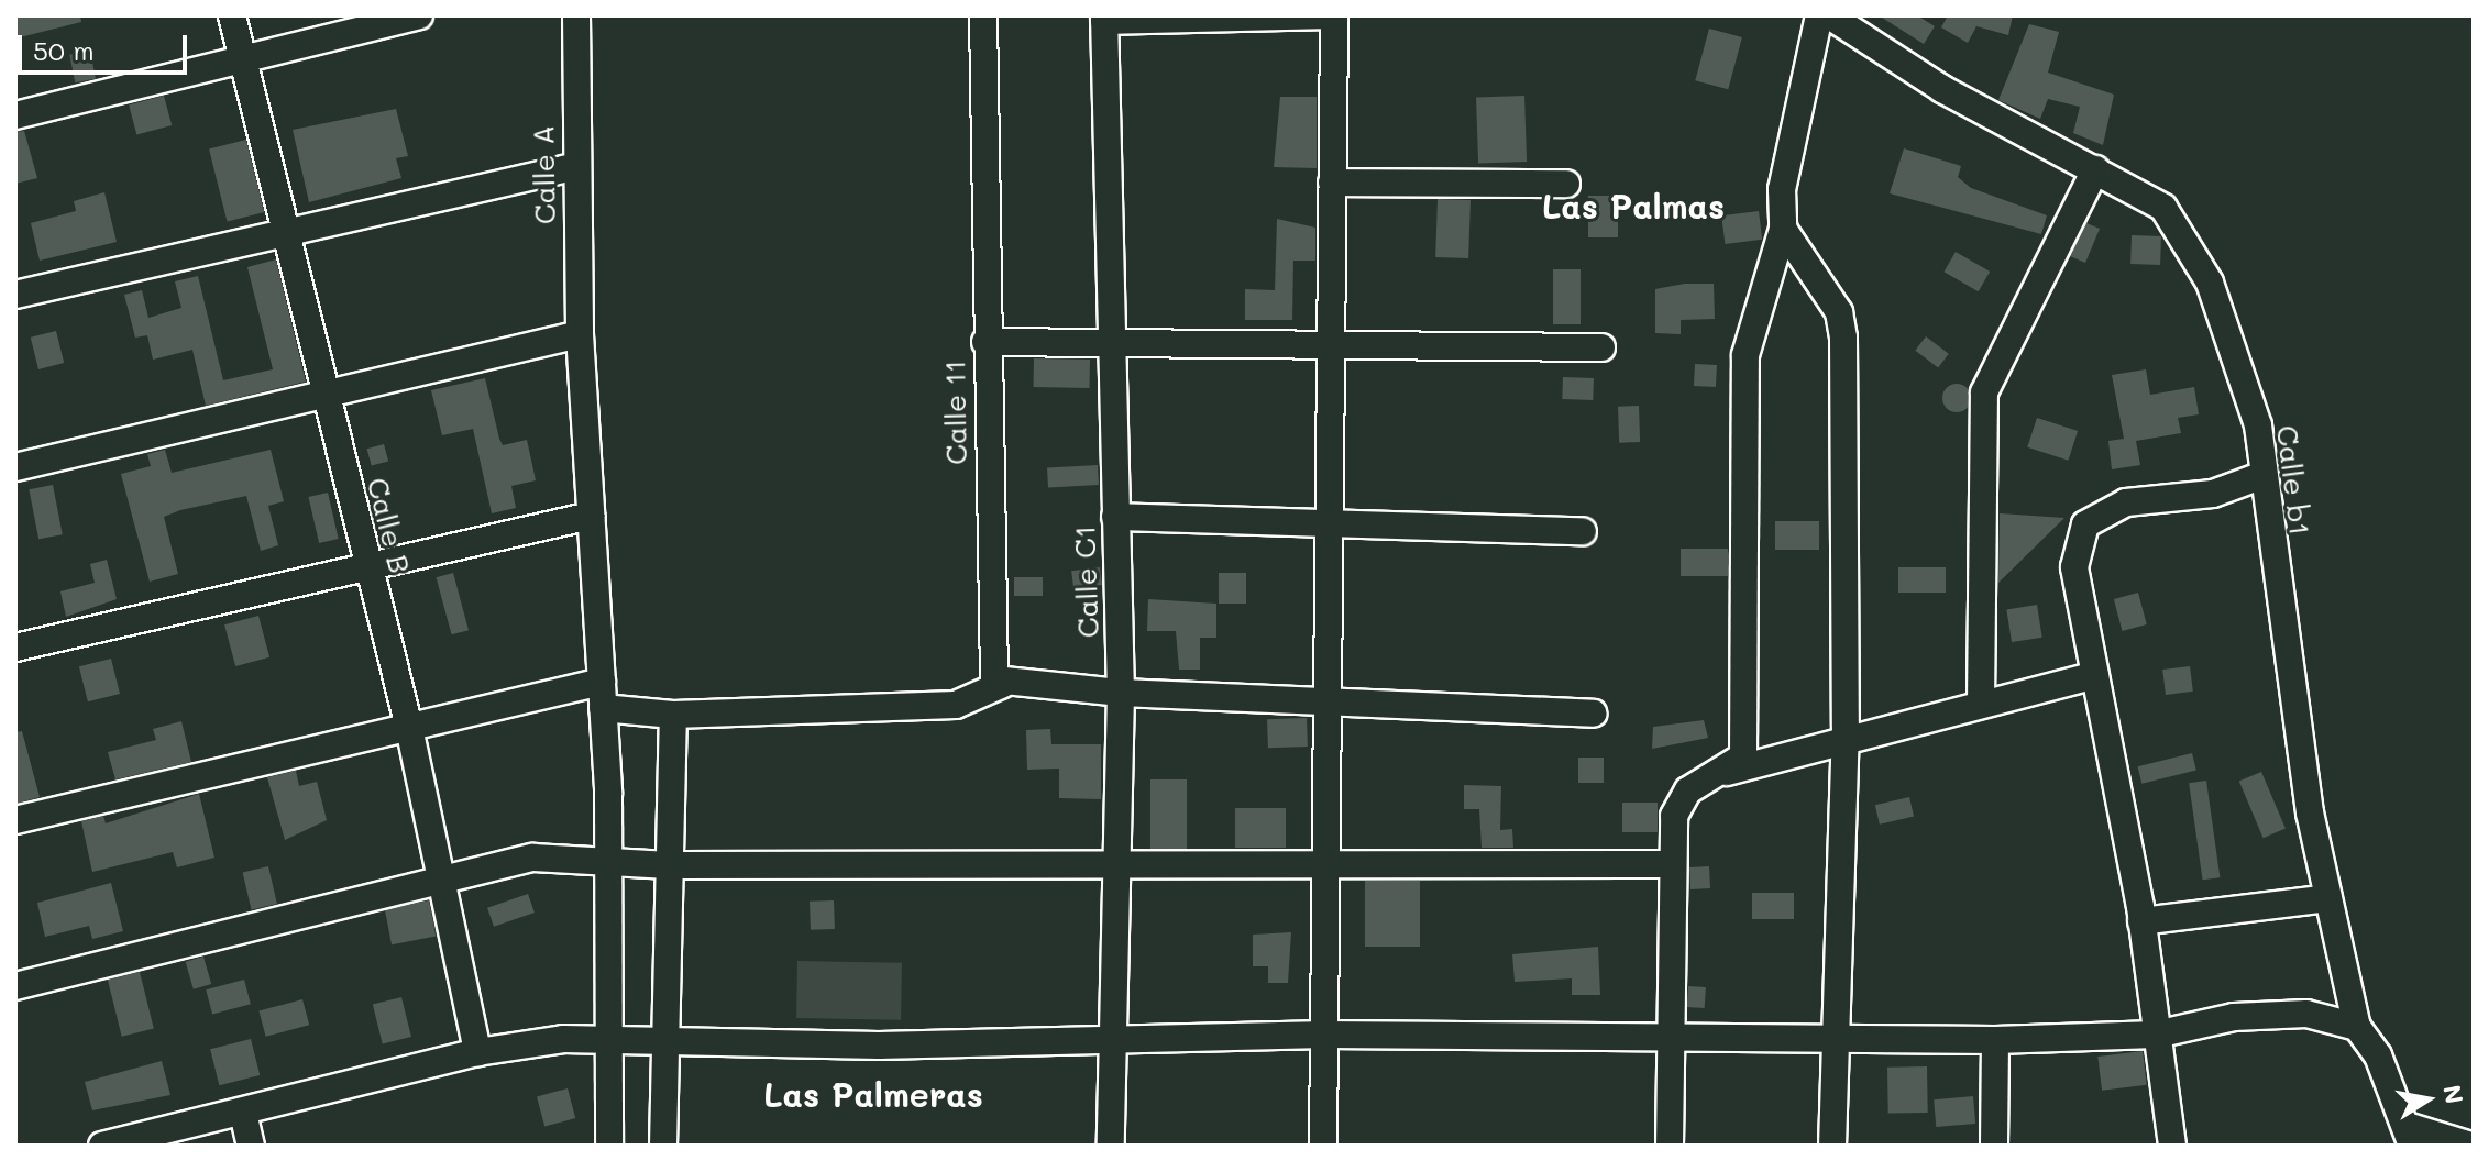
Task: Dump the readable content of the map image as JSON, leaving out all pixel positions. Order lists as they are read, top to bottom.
{
  "streets": {
    "street": [
      "Calle A",
      "Calle 11",
      "Calle b1",
      "Calle B",
      "Calle C1"
    ]
  },
  "districts": ["Las Palmas", "Las Palmeras"],
  "scale_bar": "50 m",
  "north": "right"
}
